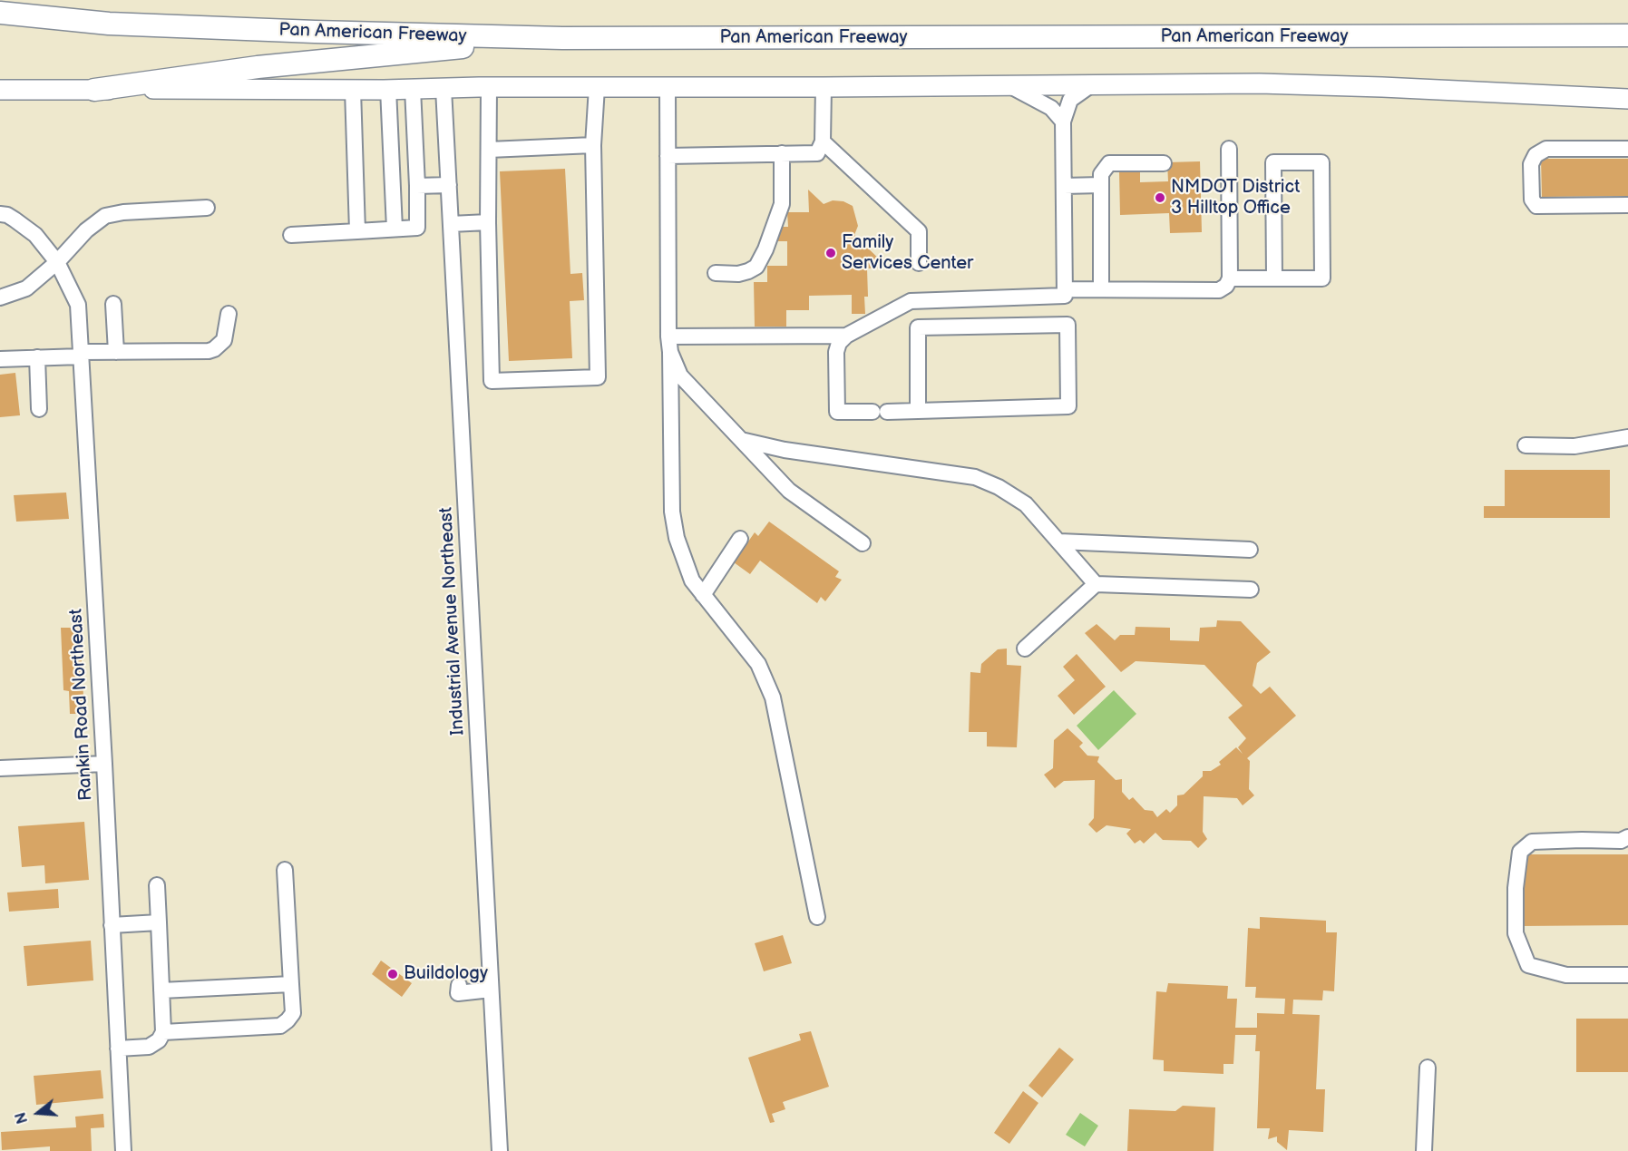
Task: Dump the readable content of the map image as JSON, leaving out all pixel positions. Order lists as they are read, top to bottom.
{
  "streets": {
    "highway": ["Pan American Freeway"],
    "street": ["Industrial Avenue Northeast", "Rankin Road Northeast"]
  },
  "places": ["NMDOT District 3 Hilltop Office", "Family Services Center", "Buildology"],
  "north": "left"
}
